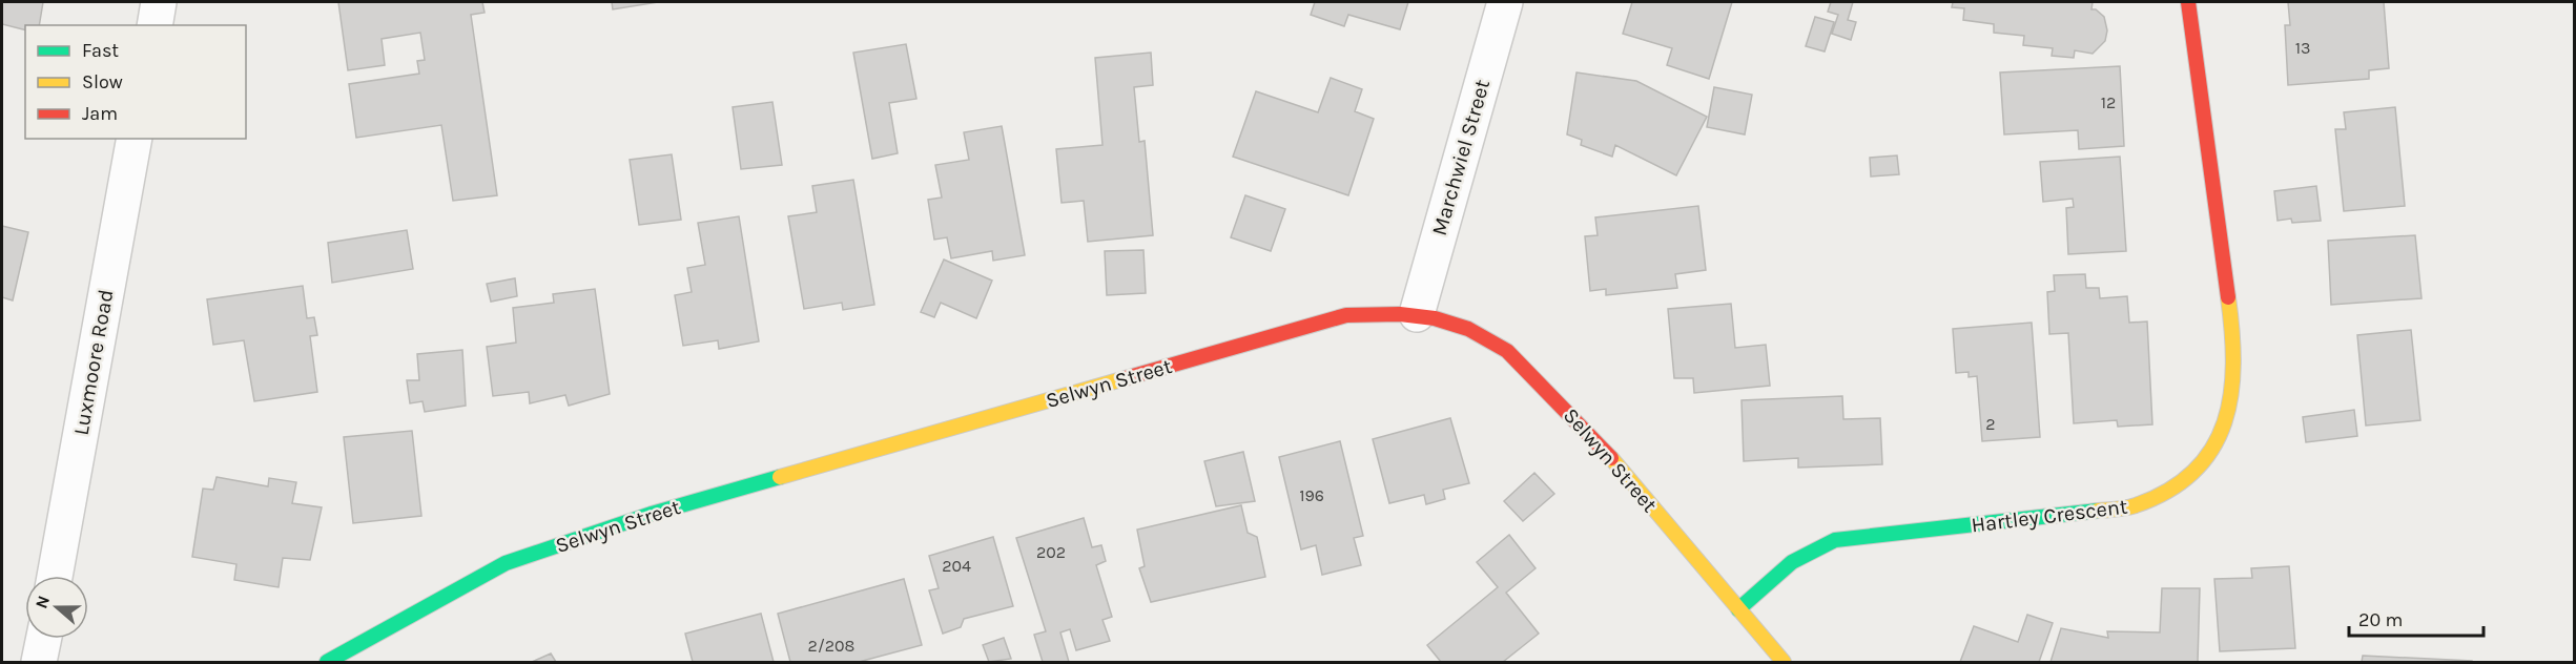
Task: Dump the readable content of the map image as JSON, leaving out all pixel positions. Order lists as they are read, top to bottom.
{
  "streets": {
    "street": [
      "Marchwiel Street",
      "Luxmoore Road",
      "Selwyn Street",
      "Hartley Crescent"
    ]
  },
  "crossings": [
    ["Marchwiel Street", "Selwyn Street"],
    ["Selwyn Street", "Hartley Crescent"]
  ],
  "house_numbers": [
    "13",
    "12",
    "2",
    "196",
    "202",
    "204",
    "2/208"
  ],
  "legend": ["Fast", "Slow", "Jam"],
  "scale_bar": "20 m",
  "north": "left"
}
